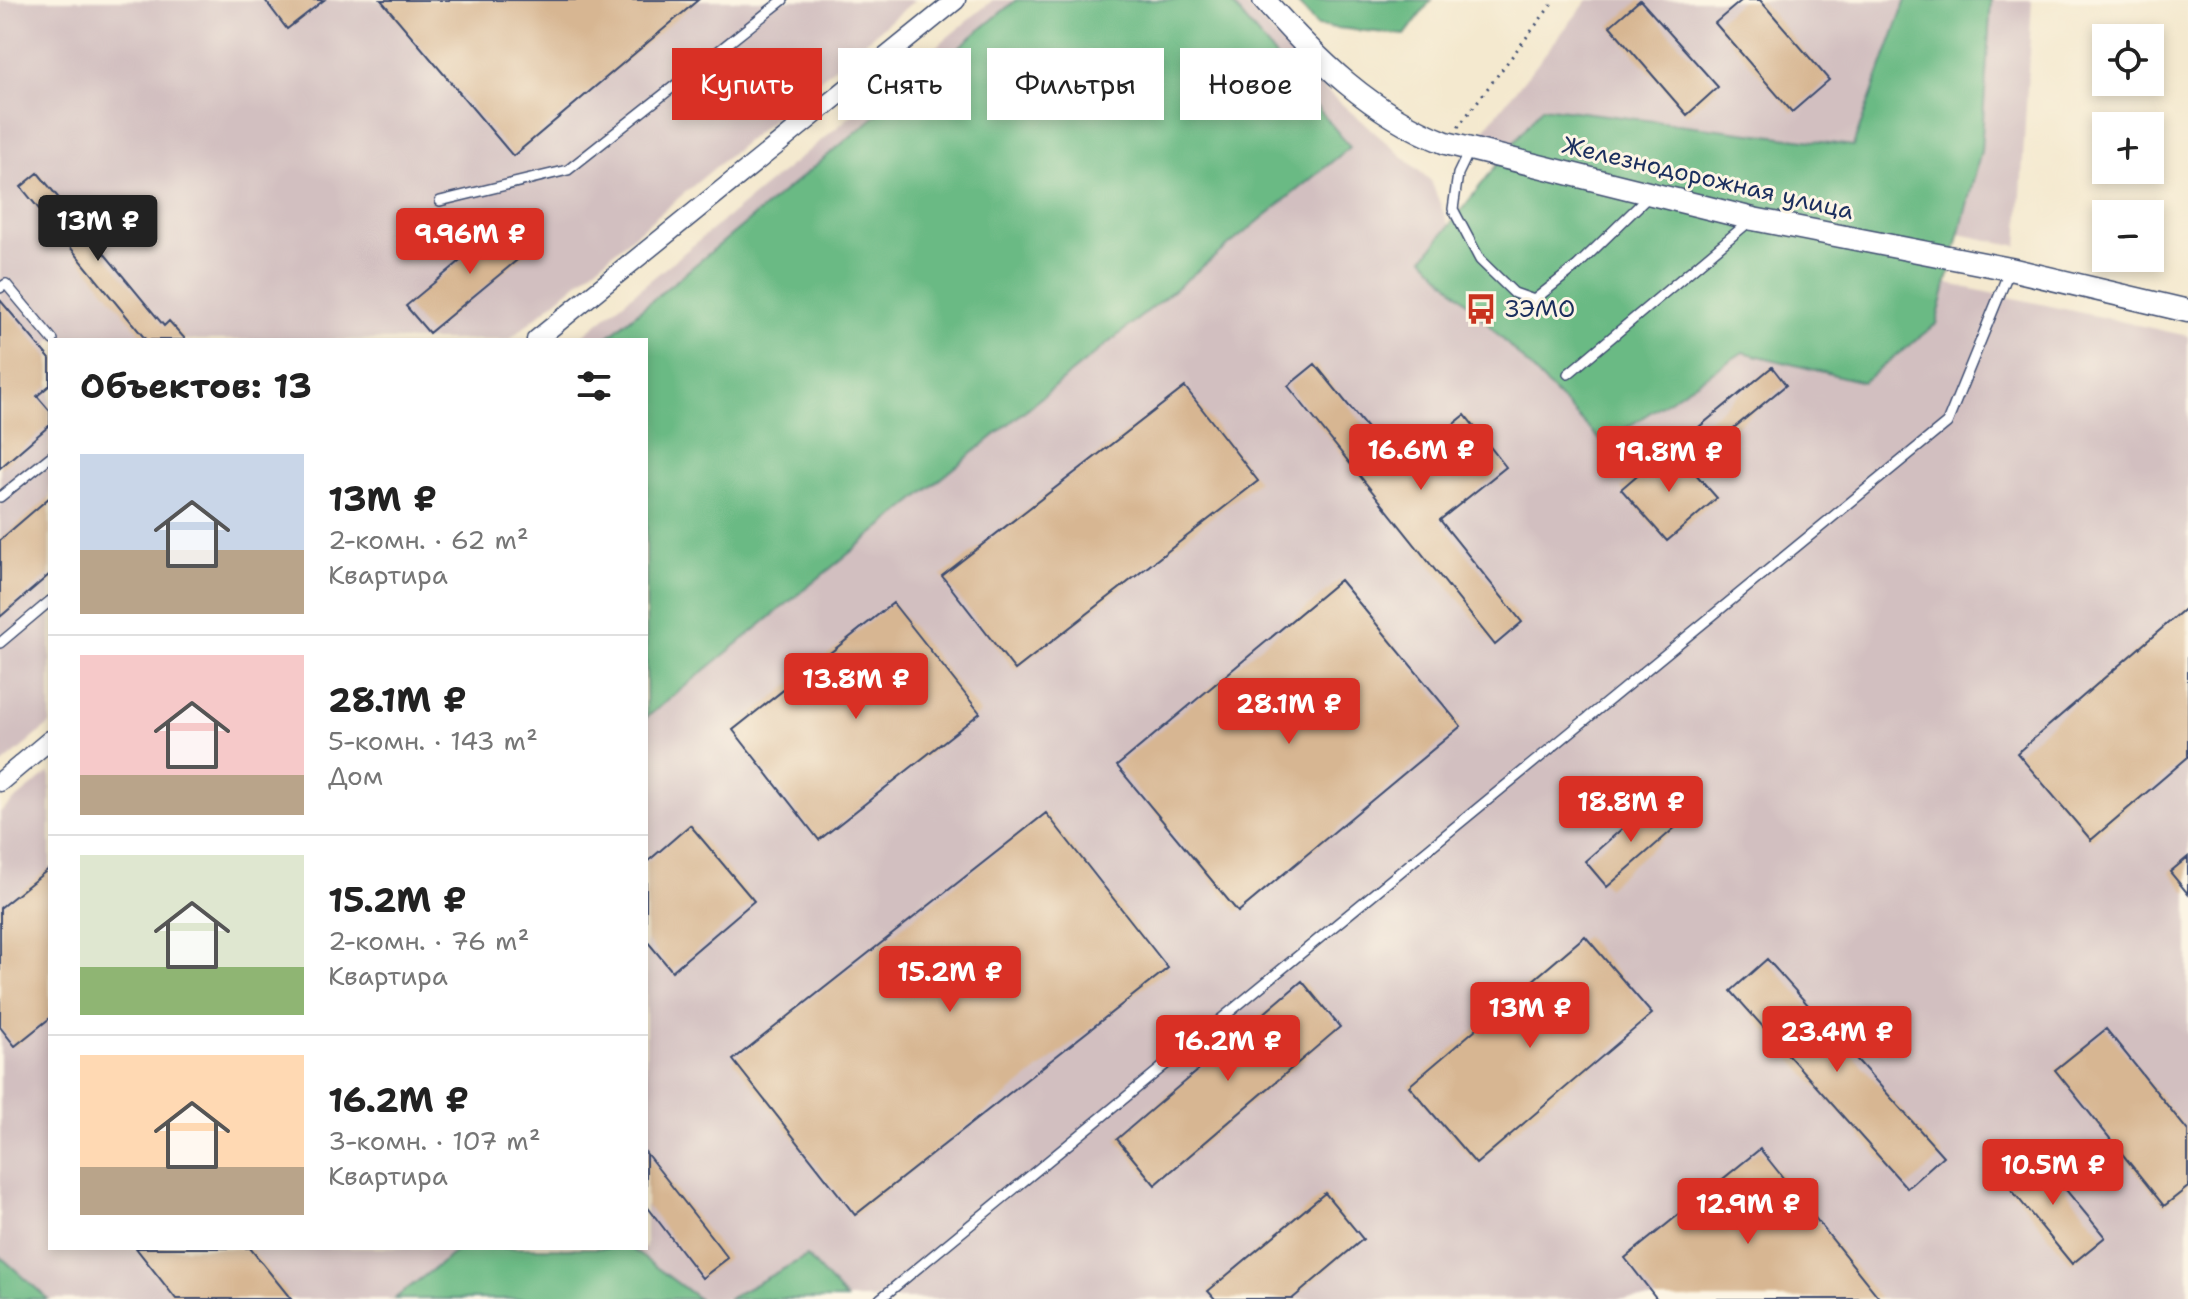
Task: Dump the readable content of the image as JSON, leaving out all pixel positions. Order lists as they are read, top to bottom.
{
  "streets": {
    "street": ["Железнодорожная улица"]
  },
  "places": {
    "bus stop": ["ЗЭМО"]
  },
  "page": {
    "map_buttons": ["+", "−"],
    "chip": [
      "Купить",
      "Снять",
      "Фильтры",
      "Новое"
    ],
    "price": [
      "13M ₽",
      "9.96M ₽",
      "16.6M ₽",
      "19.8M ₽",
      "13.8M ₽",
      "28.1M ₽",
      "18.8M ₽",
      "15.2M ₽",
      "13M ₽",
      "23.4M ₽",
      "16.2M ₽",
      "10.5M ₽",
      "12.9M ₽"
    ],
    "heading": "Объектов: 13",
    "list": [
      {
        "name": "13M ₽",
        "note": "2-комн. · 62 m² · Квартира"
      },
      {
        "name": "28.1M ₽",
        "note": "5-комн. · 143 m² · Дом"
      },
      {
        "name": "15.2M ₽",
        "note": "2-комн. · 76 m² · Квартира"
      },
      {
        "name": "16.2M ₽",
        "note": "3-комн. · 107 m² · Квартира"
      }
    ]
  }
}
